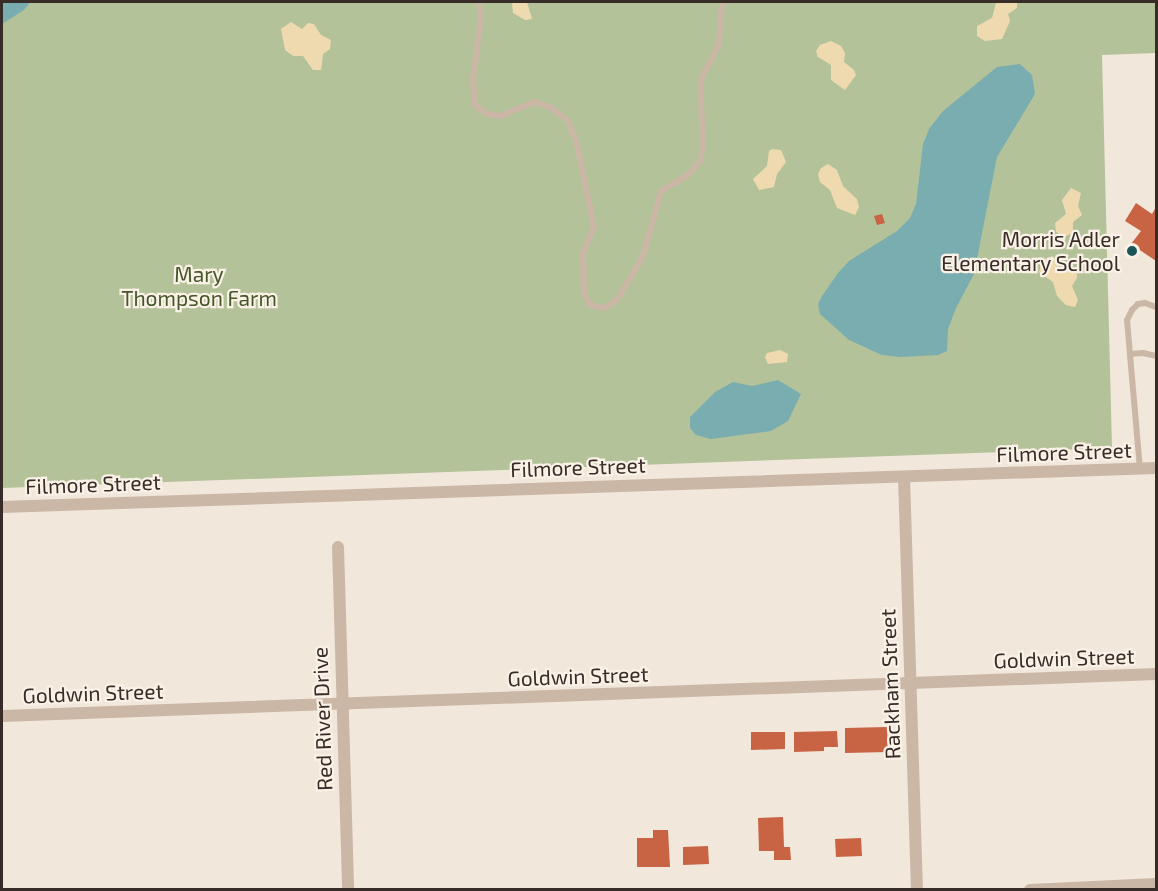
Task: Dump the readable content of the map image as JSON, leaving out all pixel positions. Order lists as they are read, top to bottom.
{
  "streets": {
    "street": [
      "Filmore Street",
      "Goldwin Street",
      "Rackham Street",
      "Red River Drive"
    ]
  },
  "crossings": [
    ["Filmore Street", "Rackham Street"],
    ["Goldwin Street", "Rackham Street"],
    ["Goldwin Street", "Red River Drive"]
  ],
  "parks": ["Mary Thompson Farm"],
  "places": ["Morris Adler Elementary School"]
}
